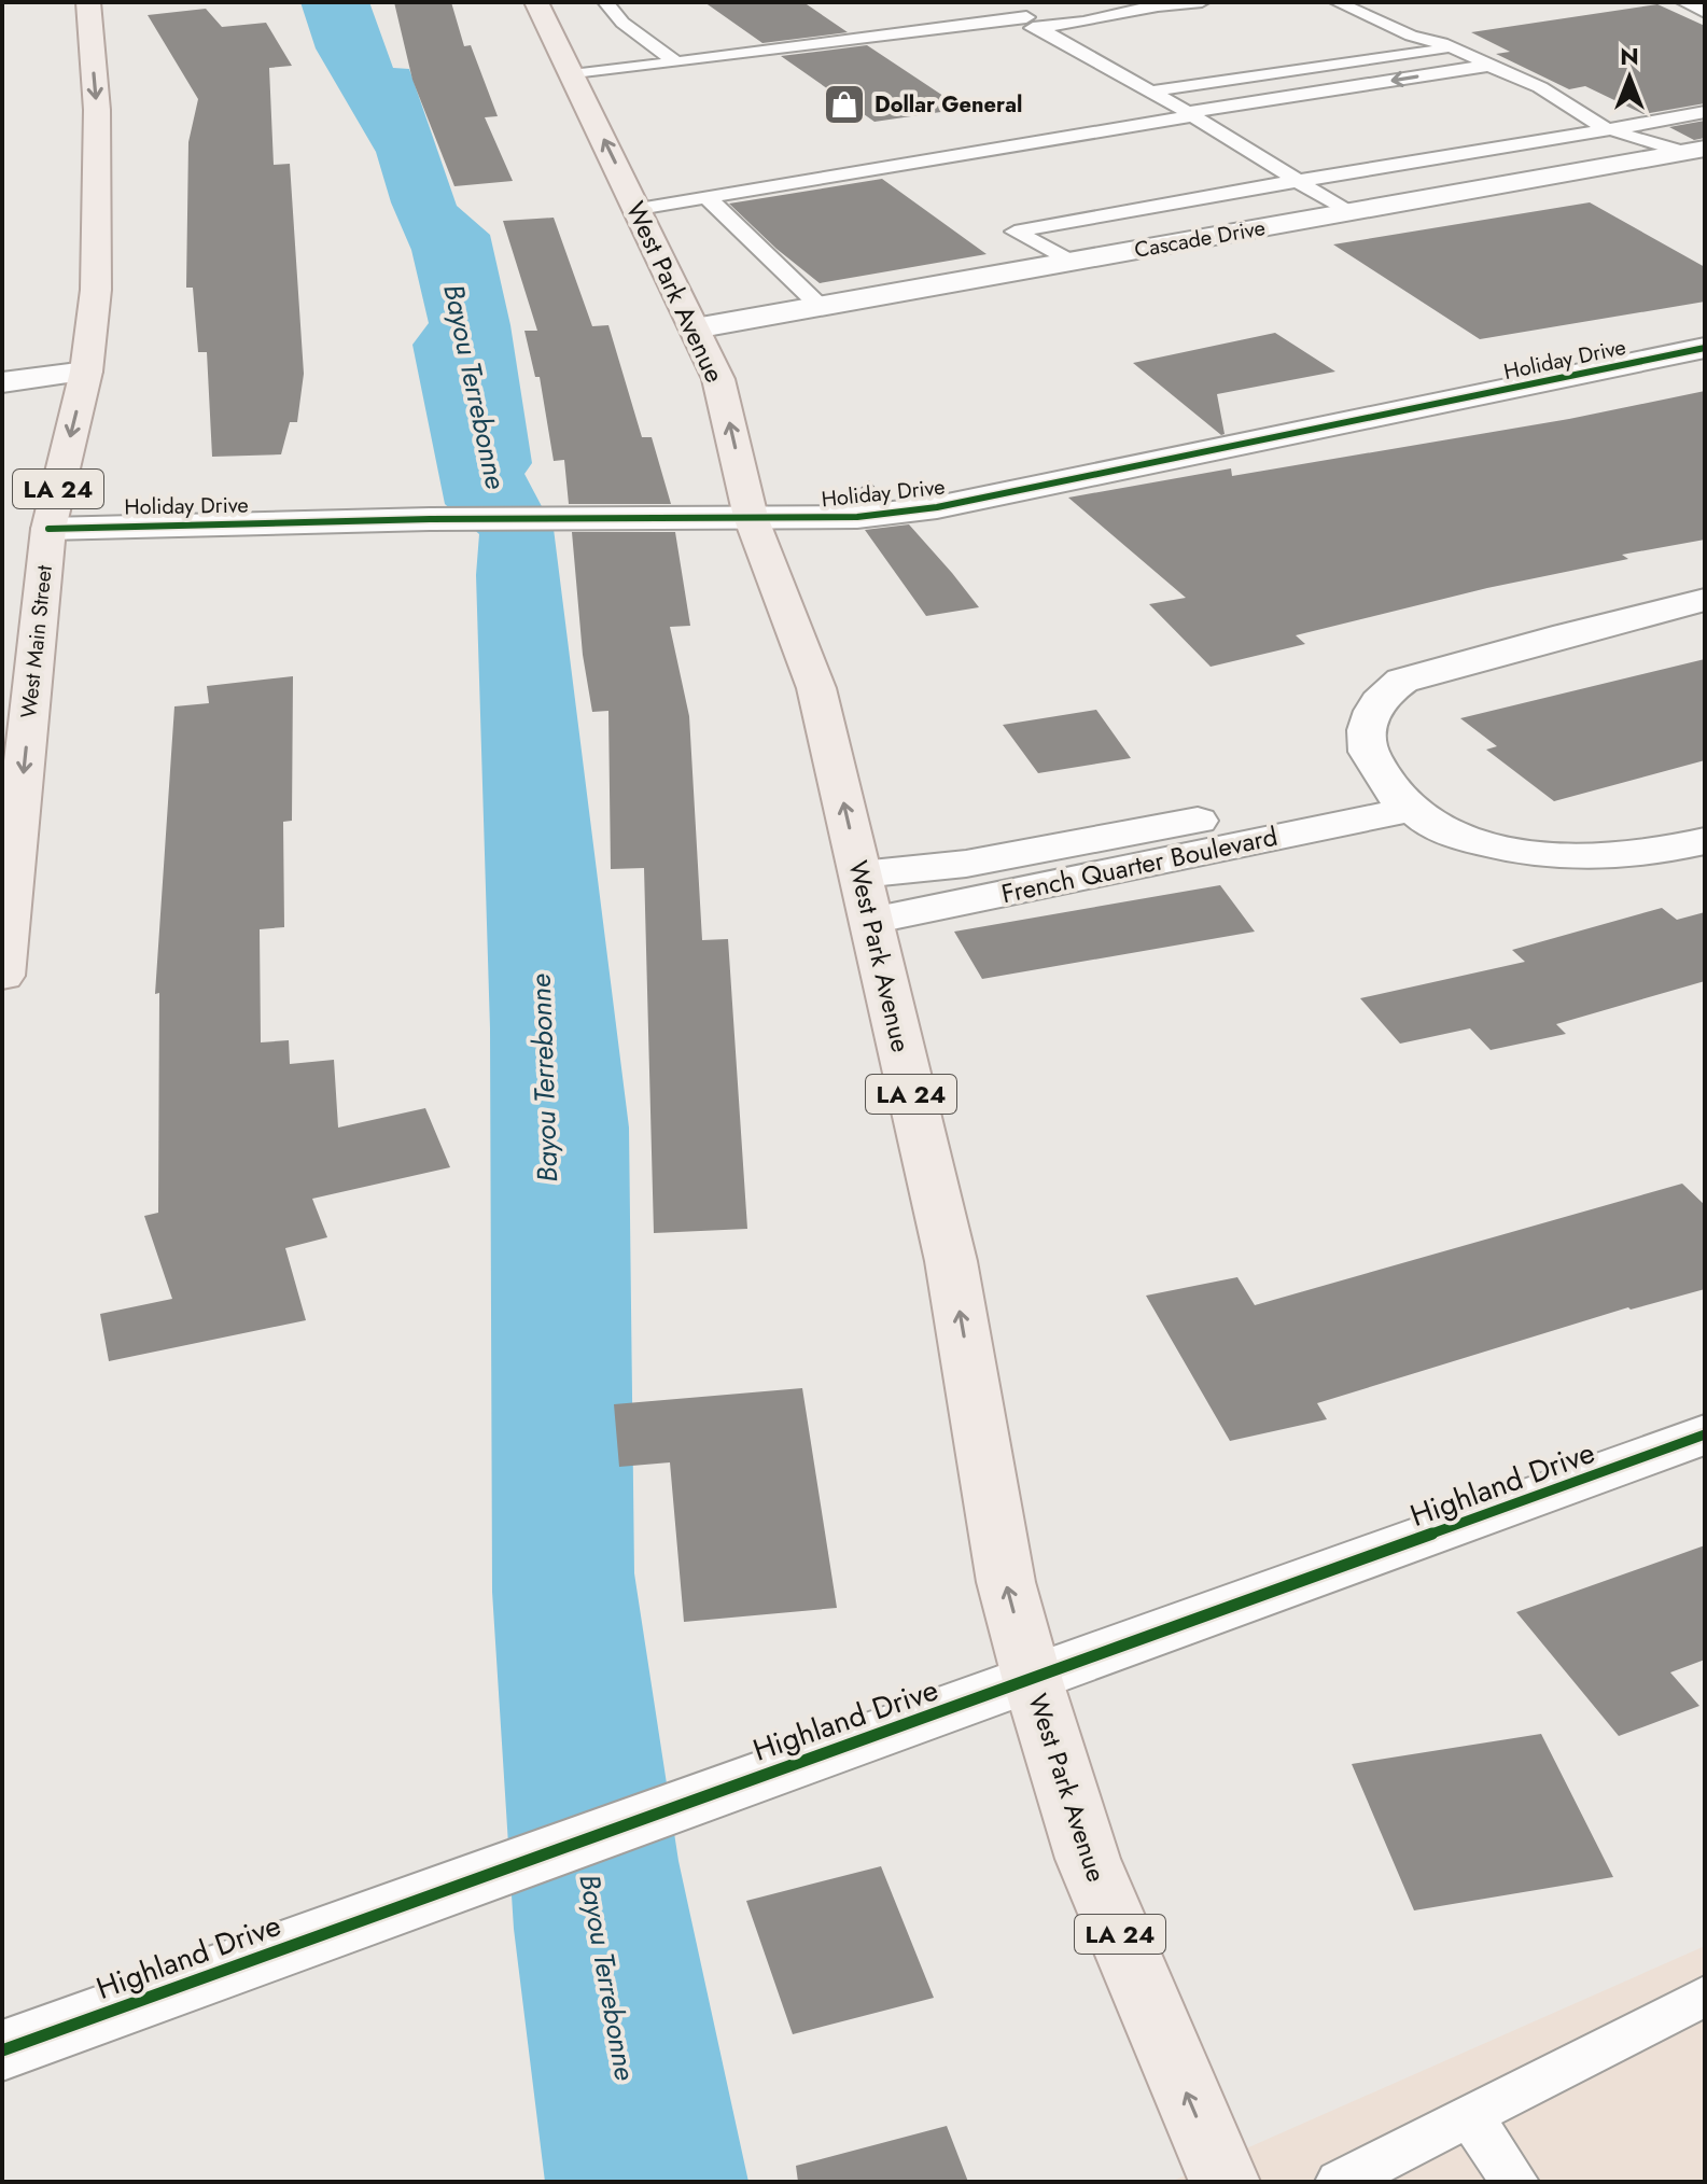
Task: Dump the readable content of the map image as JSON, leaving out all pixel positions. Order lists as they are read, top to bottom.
{
  "streets": {
    "main road": ["West Park Avenue", "LA 24", "West Main Street"],
    "street": [
      "Cascade Drive",
      "Holiday Drive",
      "French Quarter Boulevard",
      "Highland Drive"
    ]
  },
  "crossings": [
    ["Cascade Drive", "West Park Avenue"],
    ["West Park Avenue", "Holiday Drive"],
    ["West Park Avenue", "French Quarter Boulevard"],
    ["West Park Avenue", "Highland Drive"],
    ["Holiday Drive", "West Main Street"]
  ],
  "one_way": ["West Park Avenue", "West Main Street"],
  "water": ["Bayou Terrebonne"],
  "places": {
    "shop": ["Dollar General"]
  },
  "north": "top"
}
